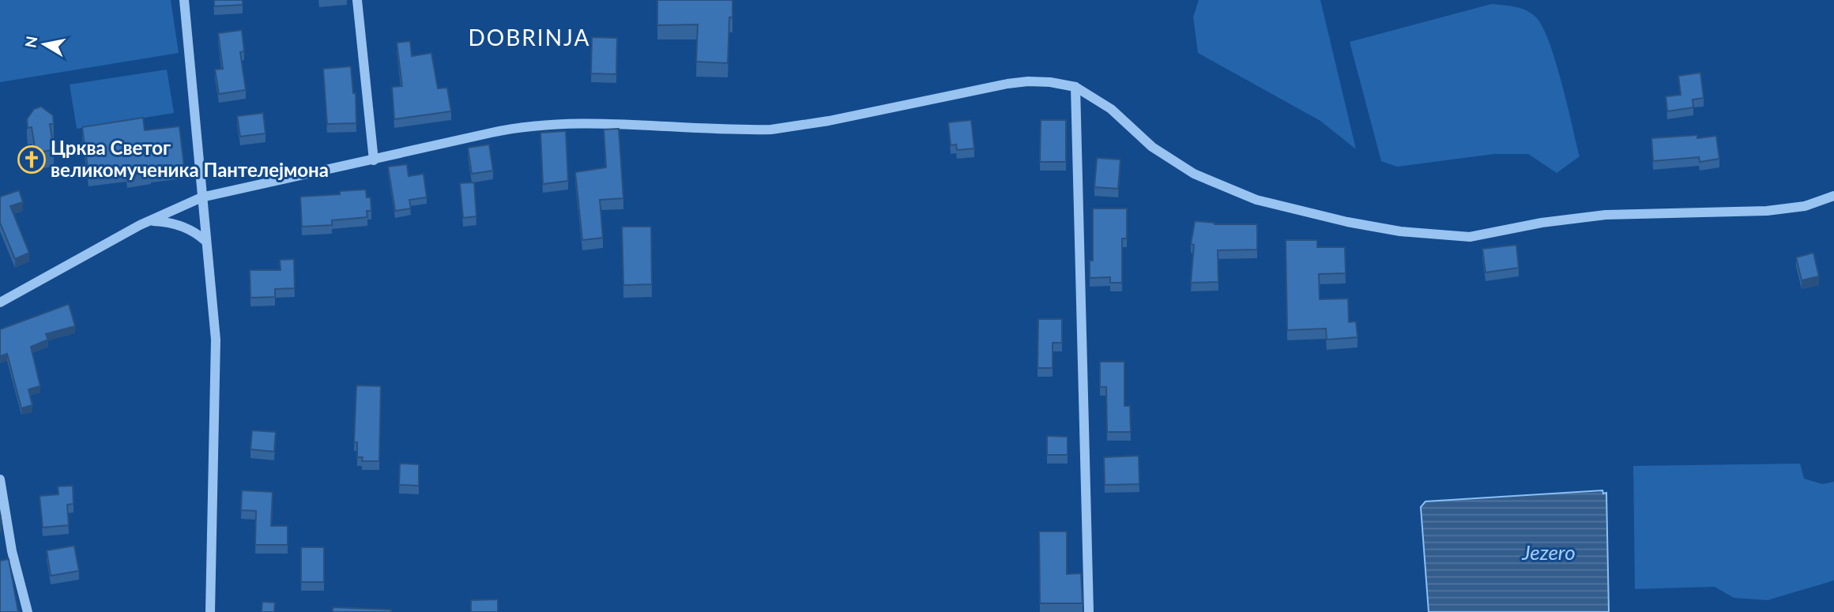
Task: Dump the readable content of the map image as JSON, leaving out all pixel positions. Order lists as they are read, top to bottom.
{
  "districts": ["DOBRINJA"],
  "water": ["Jezero"],
  "places": {
    "church": ["Црква Светог великомученика Пантелејмона"]
  },
  "north": "left"
}
